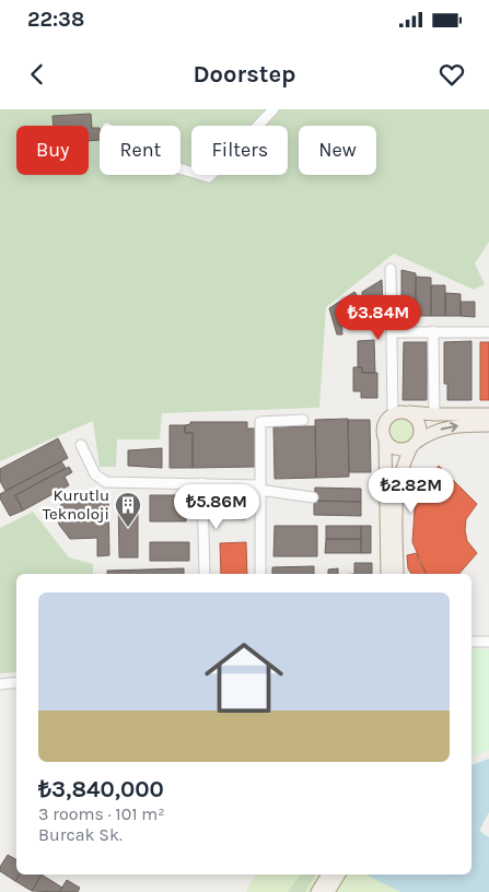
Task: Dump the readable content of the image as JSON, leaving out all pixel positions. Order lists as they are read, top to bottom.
{
  "places": {
    "building": ["Kurutlu Teknoloji"]
  },
  "page": {
    "status": "22:38",
    "header": "Doorstep",
    "chip": [
      "Buy",
      "Rent",
      "Filters",
      "New"
    ],
    "price": ["₺3.84M", "₺2.82M", "₺5.86M"],
    "list": [
      {
        "name": "₺3,840,000",
        "note": "3 rooms · 101 m² · Burcak Sk."
      }
    ]
  }
}
